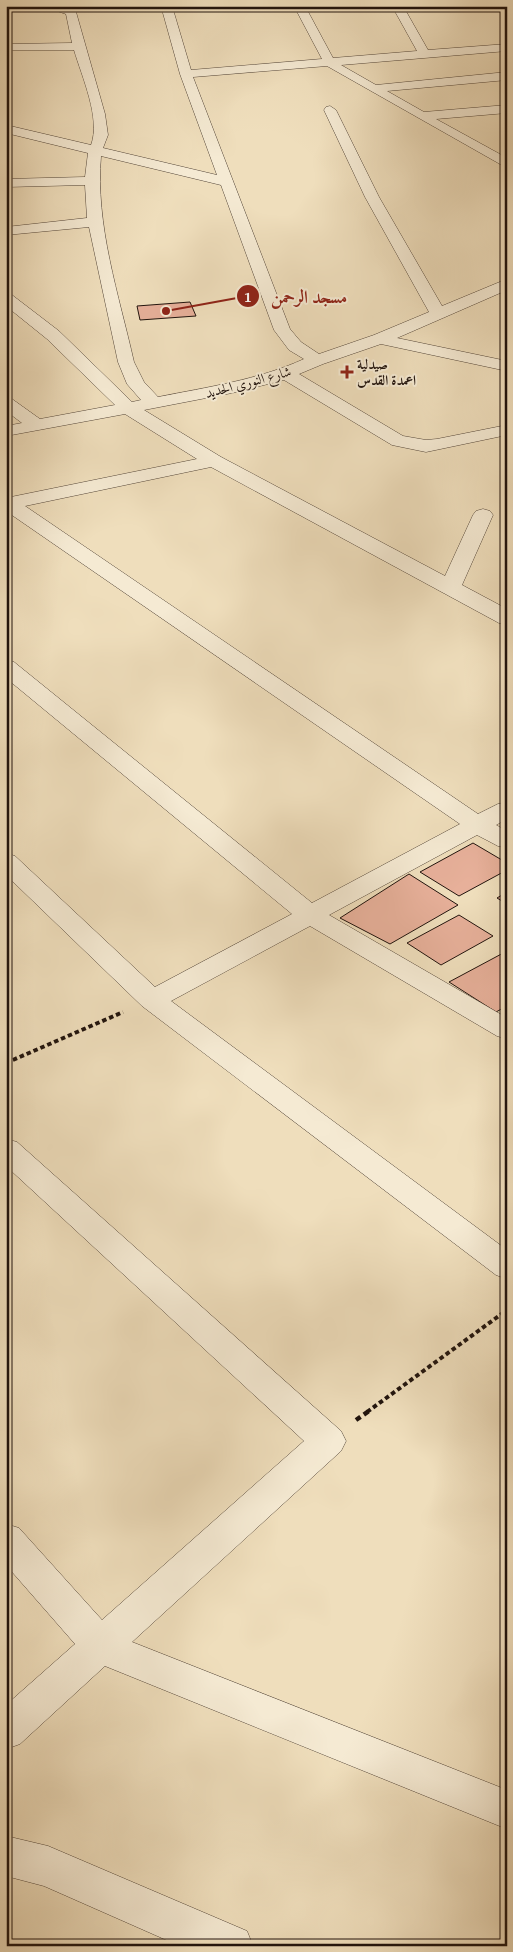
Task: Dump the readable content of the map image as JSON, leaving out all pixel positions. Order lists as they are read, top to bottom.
{
  "streets": {
    "street": ["شارع النوري الحديد"]
  },
  "places": {
    "other": ["مسجد الرحمن"],
    "health": ["صيدلية اعمدة القدس"]
  }
}
